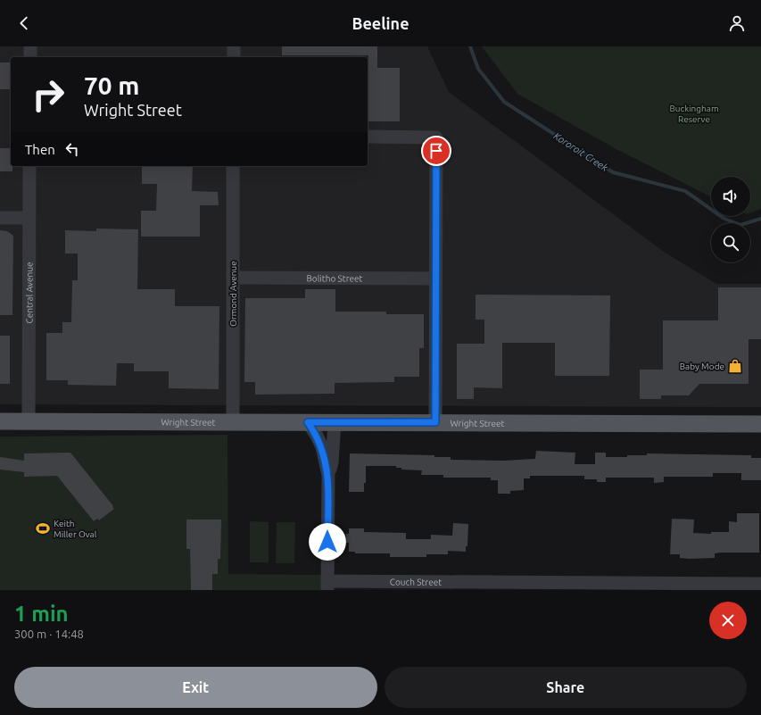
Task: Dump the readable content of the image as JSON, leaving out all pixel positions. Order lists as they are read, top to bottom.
{
  "streets": {
    "main road": ["Wright Street"],
    "street": [
      "Bolitho Street",
      "Central Avenue",
      "Ormond Avenue",
      "Couch Street"
    ]
  },
  "crossings": [
    ["Bolitho Street", "Ormond Avenue"],
    ["Central Avenue", "Wright Street"],
    ["Ormond Avenue", "Wright Street"]
  ],
  "water": ["Kororoit Creek"],
  "parks": ["Buckingham Reserve"],
  "places": {
    "shop": ["Baby Mode"],
    "sports": ["Keith Miller Oval"]
  },
  "page": {
    "header": "Beeline",
    "turn": ["70 m", "Wright Street"],
    "then": "Then",
    "heading": ["1 min", "300 m · 14:48"],
    "buttons": ["Exit", "Share"]
  }
}
